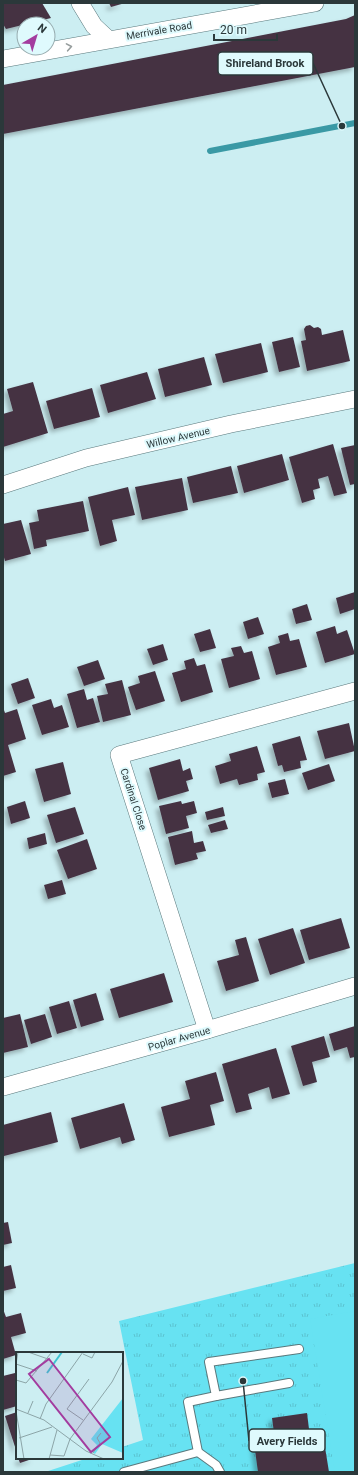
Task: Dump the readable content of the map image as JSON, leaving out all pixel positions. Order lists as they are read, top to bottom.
{
  "streets": {
    "street": [
      "Merrivale Road",
      "Willow Avenue",
      "Cardinal Close",
      "Poplar Avenue"
    ]
  },
  "crossings": [
    ["Cardinal Close", "Poplar Avenue"]
  ],
  "places": ["Shireland Brook", "Avery Fields"],
  "scale_bar": "20 m",
  "north": "top right"
}
